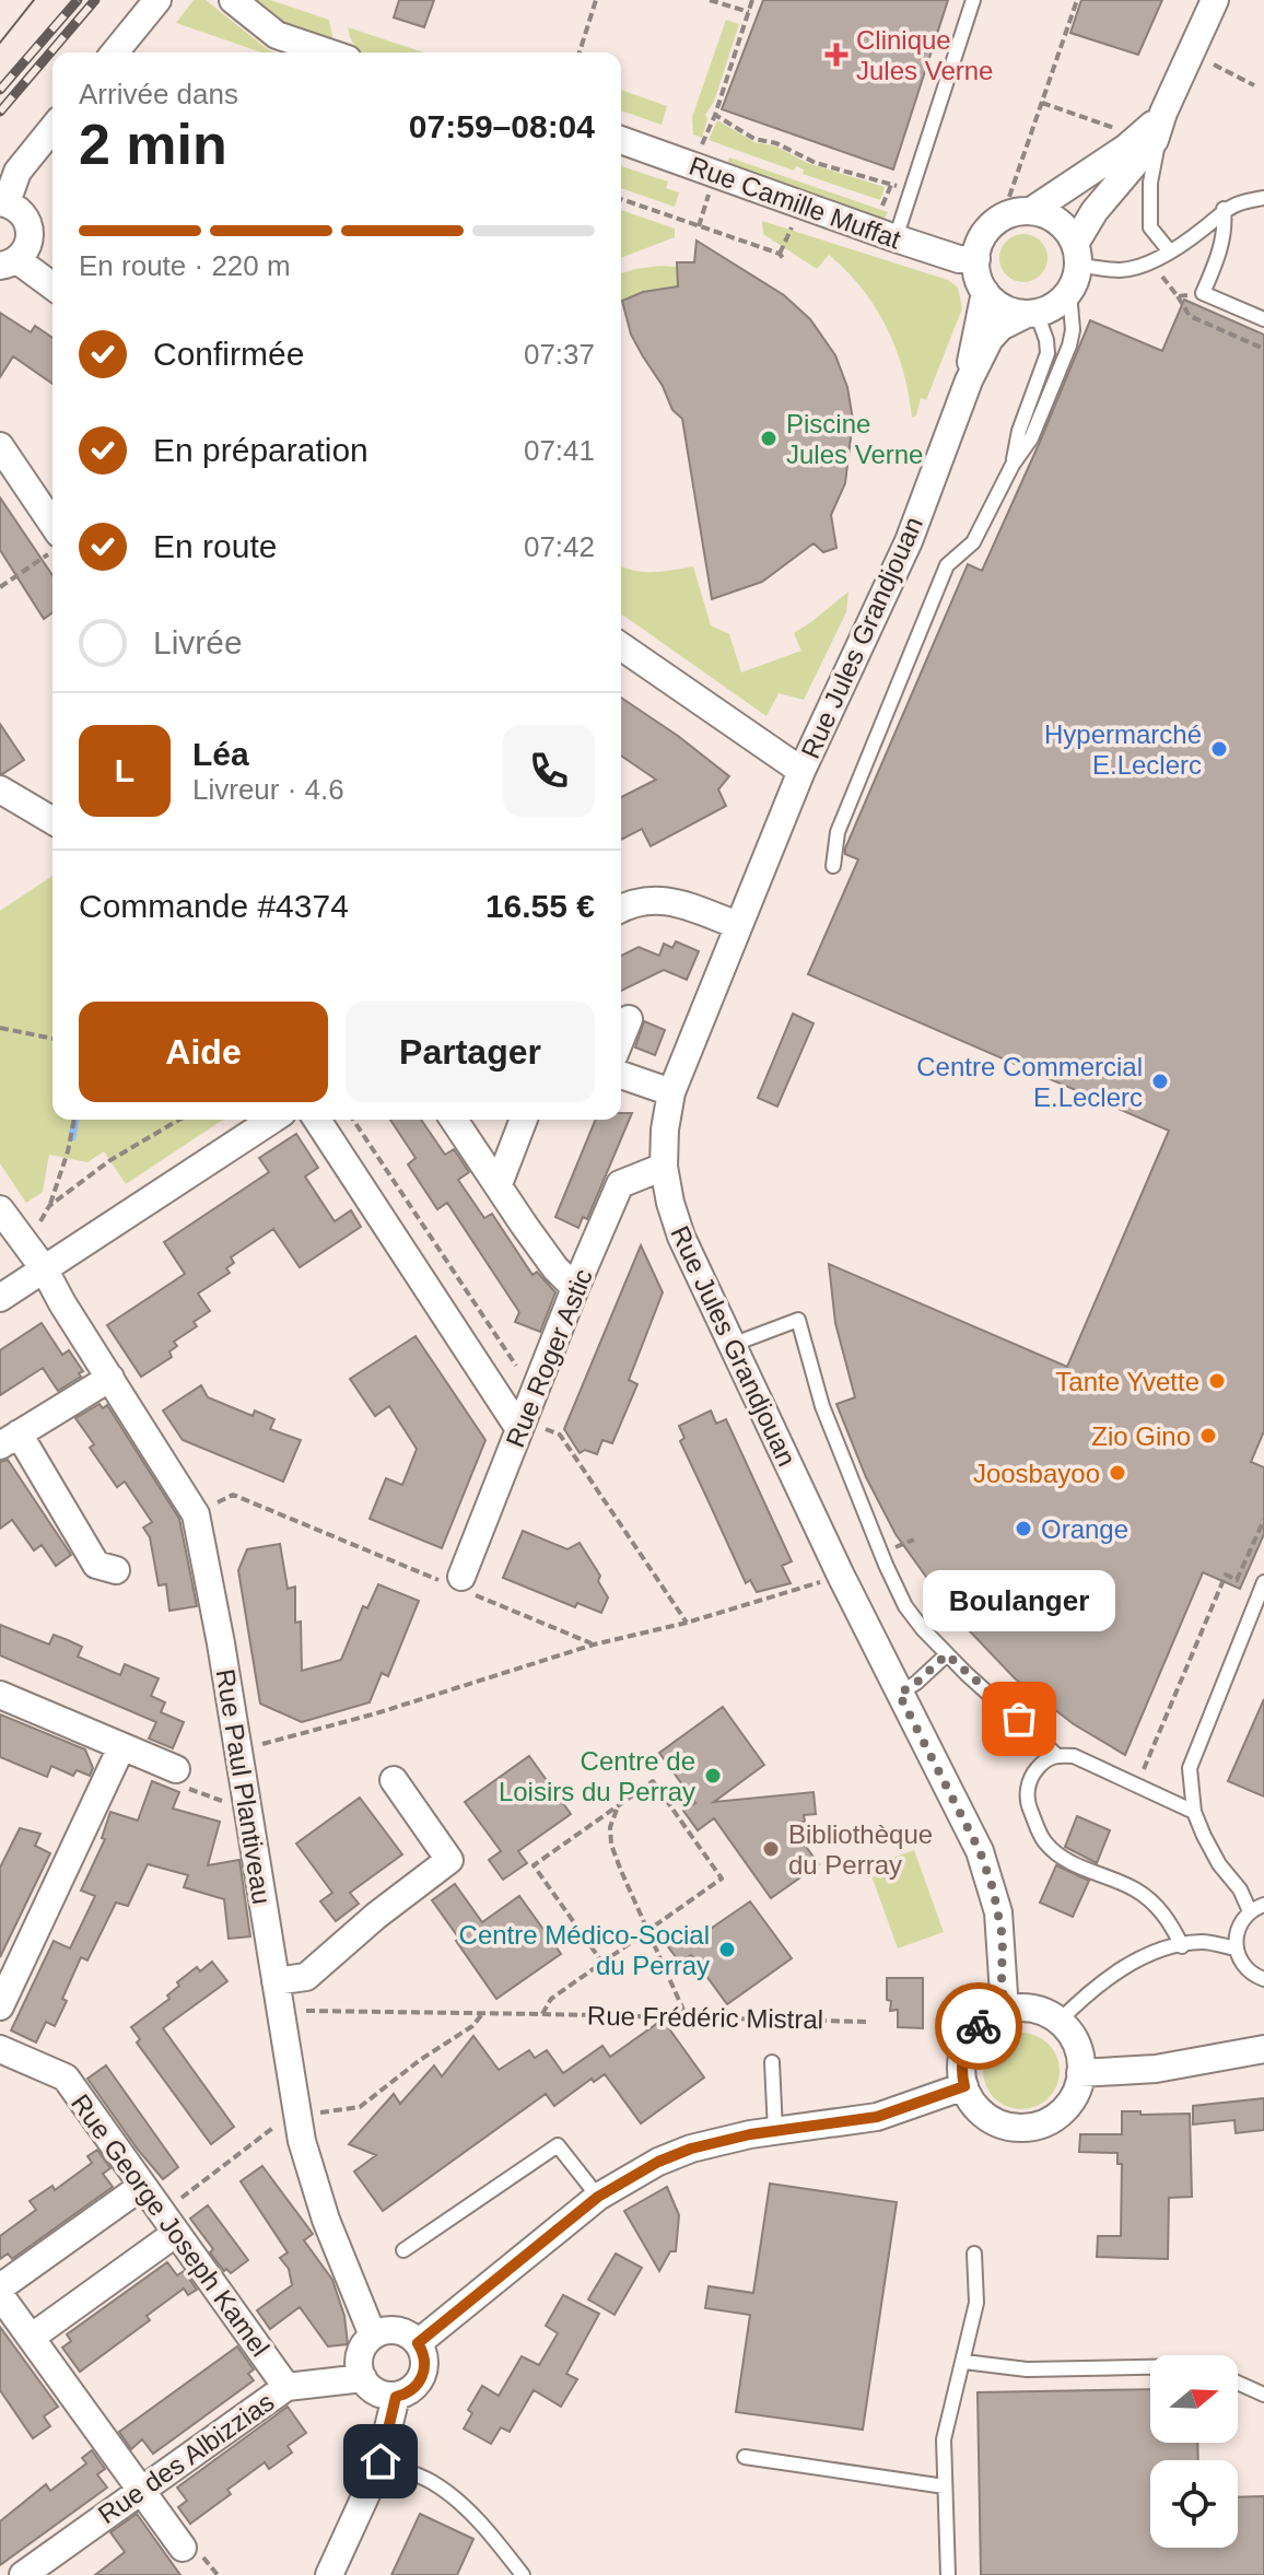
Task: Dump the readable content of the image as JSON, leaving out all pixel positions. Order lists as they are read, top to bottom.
{
  "streets": {
    "street": [
      "Rue Camille Muffat",
      "Rue Jules Grandjouan",
      "Rue Roger Astic",
      "Rue Paul Plantiveau",
      "Rue George Joseph Kamel",
      "Rue des Albizzias"
    ],
    "path": ["Rue Frédéric Mistral"]
  },
  "crossings": [
    ["Rue Camille Muffat", "Rue Jules Grandjouan"],
    ["Rue Jules Grandjouan", "Rue Roger Astic"],
    ["Rue Paul Plantiveau", "Rue Frédéric Mistral"],
    ["Rue Paul Plantiveau", "Rue des Albizzias"],
    ["Rue George Joseph Kamel", "Rue des Albizzias"]
  ],
  "places": {
    "health": ["Clinique Jules Verne"],
    "other": [
      "Piscine Jules Verne",
      "Hypermarché E.Leclerc",
      "Centre Commercial E.Leclerc",
      "Tante Yvette",
      "Zio Gino",
      "Joosbayoo",
      "Orange",
      "Boulanger",
      "Centre de Loisirs du Perray",
      "Bibliothèque du Perray",
      "Centre Médico-Social du Perray"
    ]
  },
  "north": "right",
  "page": {
    "heading": ["2 min", "Arrivée dans", "07:59–08:04"],
    "panel": [
      "Léa",
      "Livreur · 4.6",
      "Commande #4374",
      "16.55 €"
    ],
    "bar": "En route · 220 m",
    "list": [
      ["Confirmée", "07:37"],
      ["En préparation", "07:41"],
      ["En route", "07:42"],
      "Livrée"
    ],
    "round": "L",
    "buttons": ["Aide", "Partager"],
    "bubble": "Boulanger"
  }
}
